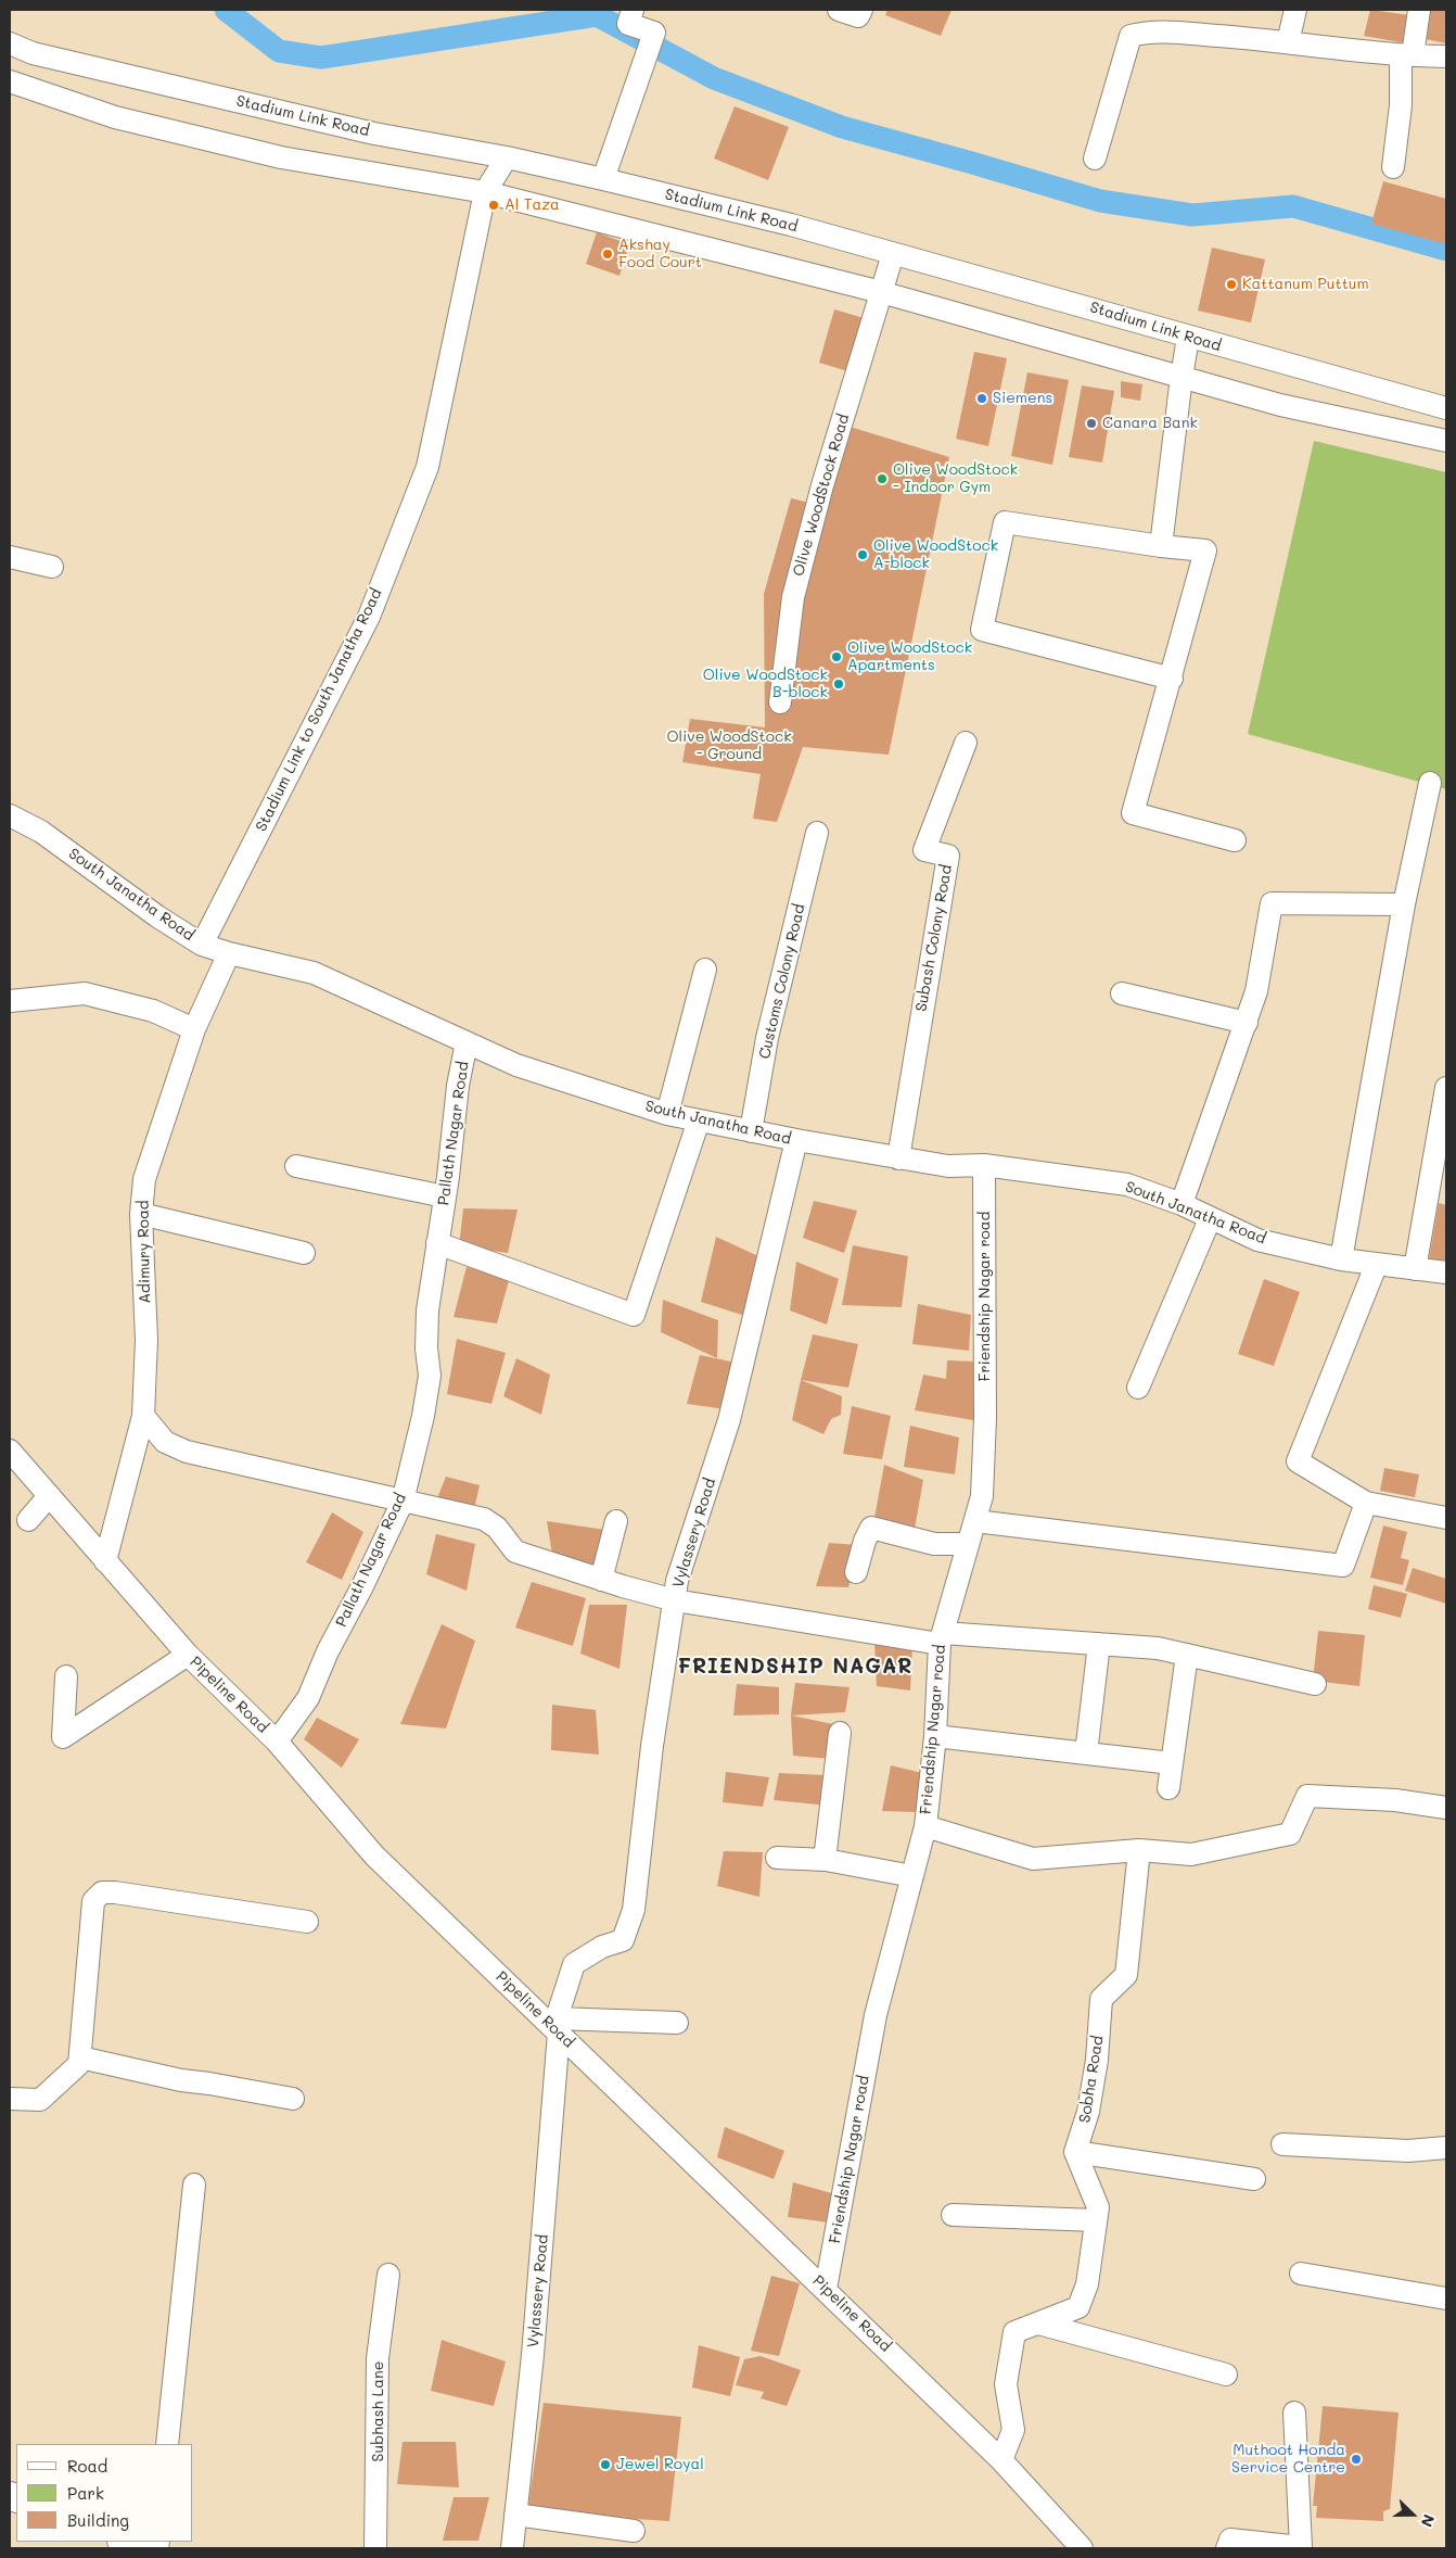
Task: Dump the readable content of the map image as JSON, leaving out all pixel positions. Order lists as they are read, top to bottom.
{
  "streets": {
    "street": [
      "Stadium Link Road",
      "Olive WoodStock Road",
      "Stadium Link to South Janatha Road",
      "South Janatha Road",
      "Subash Colony Road",
      "Customs Colony Road",
      "Pallath Nagar Road",
      "Adimury Road",
      "Friendship Nagar road",
      "Vylassery Road",
      "Pipeline Road",
      "Sobha Road",
      "Subhash Lane"
    ]
  },
  "crossings": [
    ["Stadium Link Road", "Olive WoodStock Road"],
    ["Stadium Link Road", "Stadium Link to South Janatha Road"],
    ["Stadium Link to South Janatha Road", "South Janatha Road"],
    ["South Janatha Road", "Subash Colony Road"],
    ["South Janatha Road", "Customs Colony Road"],
    ["South Janatha Road", "Pallath Nagar Road"],
    ["South Janatha Road", "Adimury Road"],
    ["South Janatha Road", "Friendship Nagar road"],
    ["South Janatha Road", "Vylassery Road"],
    ["Pallath Nagar Road", "Pipeline Road"],
    ["Adimury Road", "Pipeline Road"],
    ["Friendship Nagar road", "Pipeline Road"],
    ["Vylassery Road", "Pipeline Road"]
  ],
  "districts": ["FRIENDSHIP NAGAR"],
  "parks": ["Olive WoodStock - Ground"],
  "places": [
    "Al Taza",
    "Akshay Food Court",
    "Kattanum Puttum",
    "Siemens",
    "Canara Bank",
    "Olive WoodStock - Indoor Gym",
    "Olive WoodStock A-block",
    "Olive WoodStock Apartments",
    "Olive WoodStock B-block",
    "Muthoot Honda Service Centre",
    "Jewel Royal"
  ],
  "legend": ["Road", "Park", "Building"],
  "north": "right"
}
